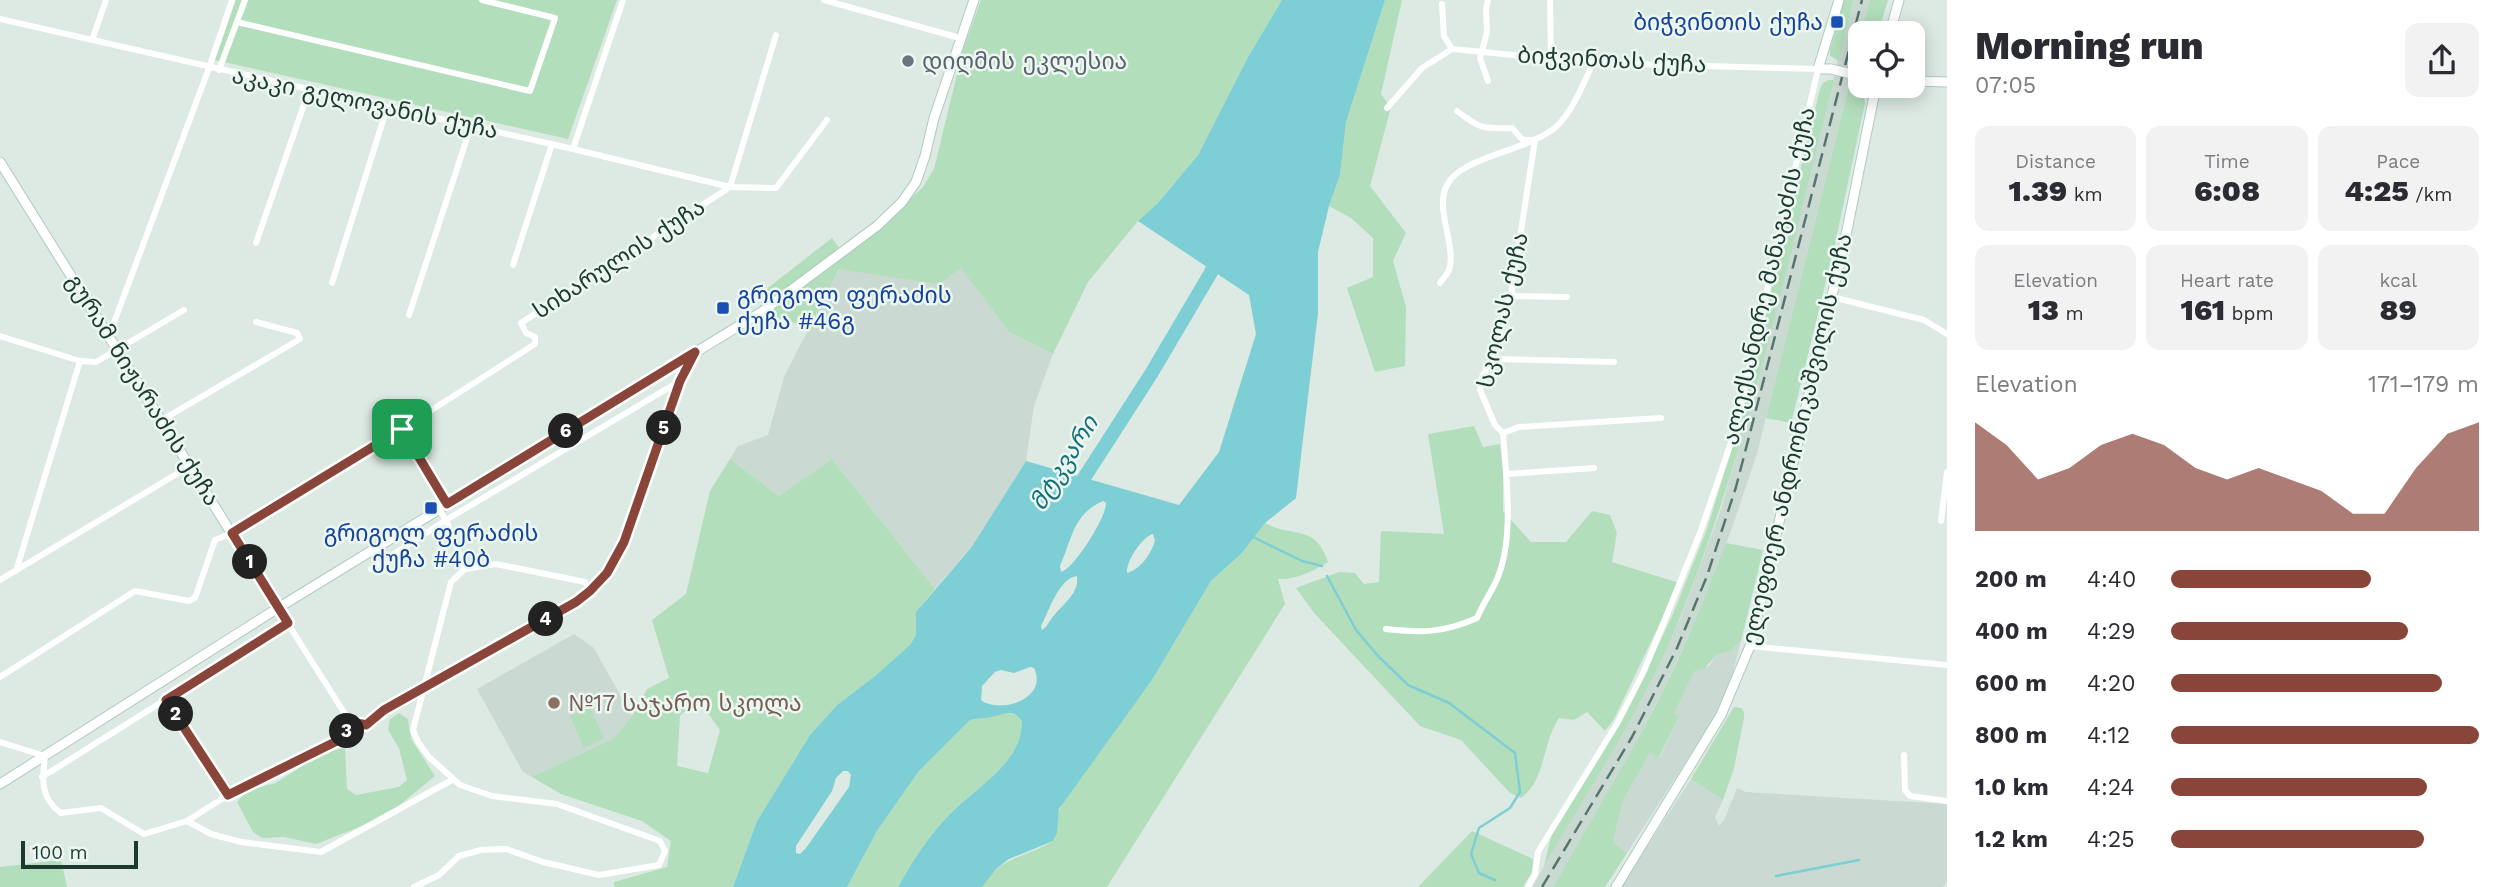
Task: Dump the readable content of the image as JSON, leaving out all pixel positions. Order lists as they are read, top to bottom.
{
  "streets": {
    "street": [
      "ბიჭვინთას ქუჩა",
      "აკაკი გელოვანის ქუჩა",
      "სიხარულის ქუჩა",
      "ალექსანდრე მანაგაძის ქუჩა",
      "სკოლას ქუჩა",
      "გურამ ნიჟარაძის ქუჩა",
      "ელეფთერ ანდრონიკაშვილის ქუჩა"
    ]
  },
  "crossings": [
    ["ბიჭვინთას ქუჩა", "ალექსანდრე მანაგაძის ქუჩა"],
    ["აკაკი გელოვანის ქუჩა", "სიხარულის ქუჩა"],
    ["სიხარულის ქუჩა", "გურამ ნიჟარაძის ქუჩა"]
  ],
  "water": ["მტკვარი"],
  "places": {
    "transit": ["ბიჭვინთის ქუჩა", "გრიგოლ ფერაძის ქუჩა #46გ", "გრიგოლ ფერაძის ქუჩა #40ბ"],
    "other": ["დიღმის ეკლესია", "№17 საჯარო სკოლა"]
  },
  "scale_bar": "100 m",
  "page": {
    "heading": ["Morning run", "07:05"],
    "stats": [
      ["Distance", "1.39 km"],
      ["Time", "6:08"],
      ["Pace", "4:25 /km"],
      ["Elevation", "13 m"],
      ["Heart rate", "161 bpm"],
      ["kcal", "89"]
    ],
    "chart": ["Elevation", "171–179 m"],
    "pins": [
      "5",
      "6",
      "1",
      "4",
      "2",
      "3"
    ],
    "list": [
      {
        "name": "200 m",
        "note": "4:40"
      },
      {
        "name": "400 m",
        "note": "4:29"
      },
      {
        "name": "600 m",
        "note": "4:20"
      },
      {
        "name": "800 m",
        "note": "4:12"
      },
      {
        "name": "1.0 km",
        "note": "4:24"
      },
      {
        "name": "1.2 km",
        "note": "4:25"
      }
    ],
    "scale": "100 m"
  }
}
